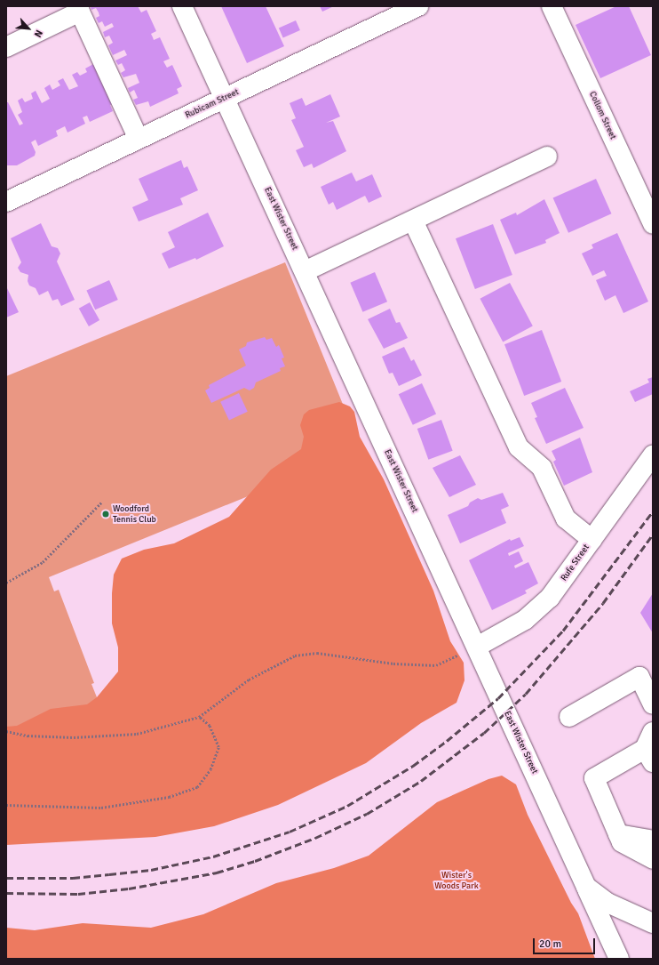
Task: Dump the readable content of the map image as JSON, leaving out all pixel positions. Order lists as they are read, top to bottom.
{
  "streets": {
    "street": [
      "Rubicam Street",
      "Collom Street",
      "East Wister Street",
      "Rufe Street"
    ]
  },
  "crossings": [
    ["Rubicam Street", "East Wister Street"],
    ["East Wister Street", "Rufe Street"]
  ],
  "parks": ["Wister's Woods Park"],
  "places": ["Woodford Tennis Club"],
  "scale_bar": "20 m",
  "north": "bottom right"
}
